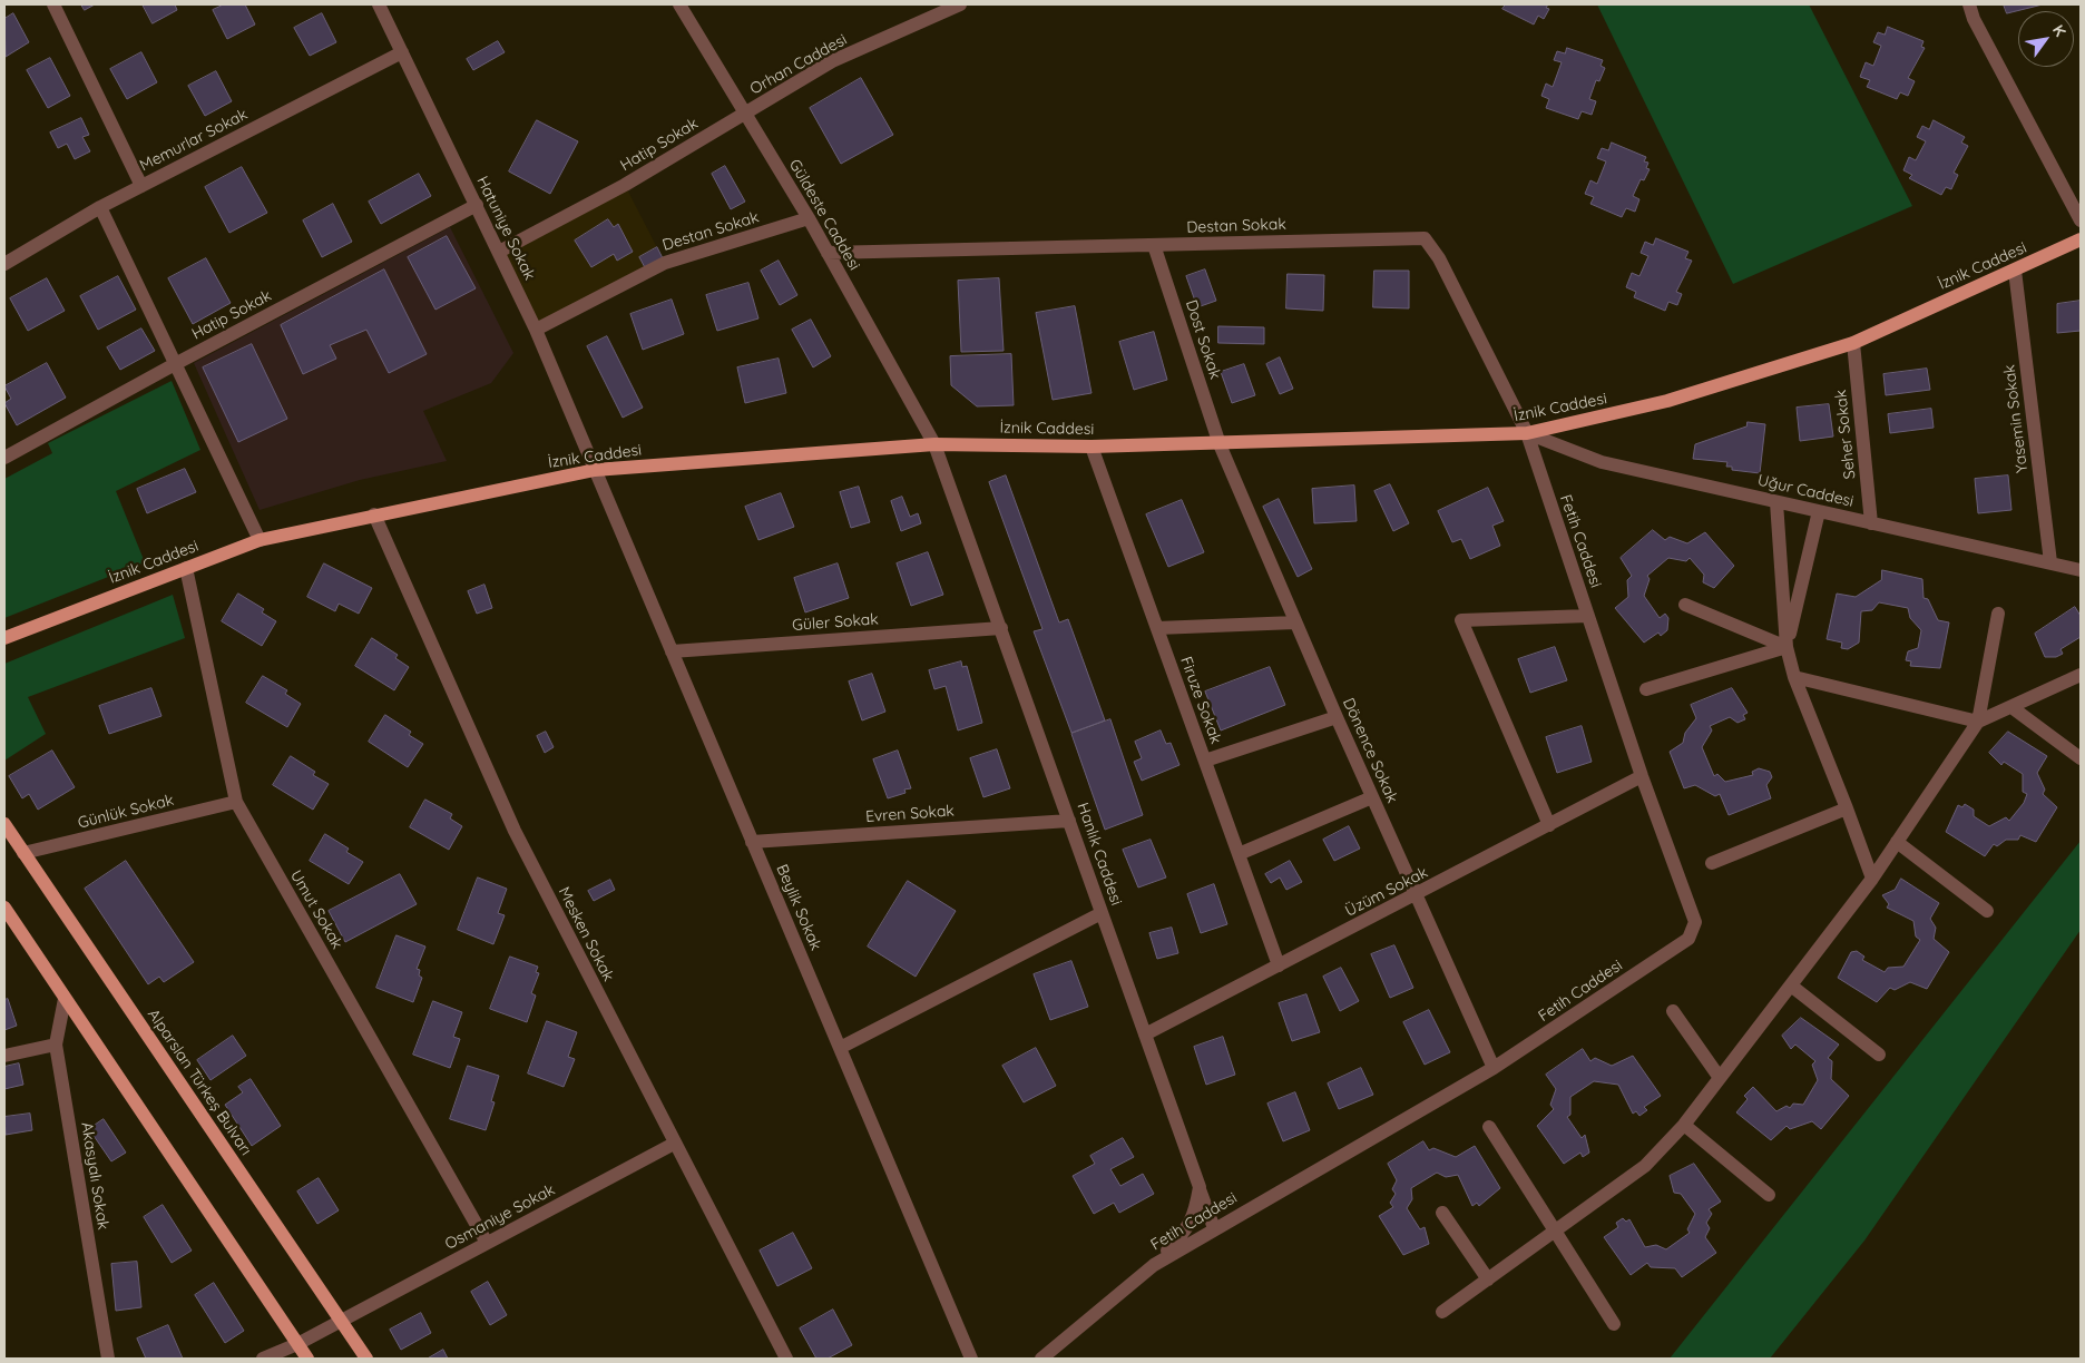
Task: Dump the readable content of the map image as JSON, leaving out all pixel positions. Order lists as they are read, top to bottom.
{
  "streets": {
    "main road": ["İznik Caddesi", "Alparslan Türkeş Bulvarı"],
    "street": [
      "Orhan Caddesi",
      "Memurlar Sokak",
      "Hatip Sokak",
      "Güldeste Caddesi",
      "Destan Sokak",
      "Hatuniye Sokak",
      "Dost Sokak",
      "Yasemin Sokak",
      "Seher Sokak",
      "Uğur Caddesi",
      "Fetih Caddesi",
      "Güler Sokak",
      "Firuze Sokak",
      "Dönence Sokak",
      "Günlük Sokak",
      "Evren Sokak",
      "Hanlık Caddesi",
      "Üzüm Sokak",
      "Beylik Sokak",
      "Umut Sokak",
      "Mesken Sokak",
      "Akasyalı Sokak",
      "Osmaniye Sokak"
    ]
  },
  "crossings": [
    ["Orhan Caddesi", "Hatip Sokak"],
    ["Orhan Caddesi", "Güldeste Caddesi"],
    ["Memurlar Sokak", "Hatuniye Sokak"],
    ["Hatip Sokak", "Güldeste Caddesi"],
    ["Hatip Sokak", "Hatuniye Sokak"],
    ["Güldeste Caddesi", "Destan Sokak"],
    ["Güldeste Caddesi", "İznik Caddesi"],
    ["Güldeste Caddesi", "Hanlık Caddesi"],
    ["Destan Sokak", "Hatuniye Sokak"],
    ["Destan Sokak", "İznik Caddesi"],
    ["Destan Sokak", "Dost Sokak"],
    ["Destan Sokak", "Uğur Caddesi"],
    ["Destan Sokak", "Fetih Caddesi"],
    ["Hatuniye Sokak", "İznik Caddesi"],
    ["Hatuniye Sokak", "Beylik Sokak"],
    ["İznik Caddesi", "Dost Sokak"],
    ["İznik Caddesi", "Yasemin Sokak"],
    ["İznik Caddesi", "Seher Sokak"],
    ["İznik Caddesi", "Uğur Caddesi"],
    ["İznik Caddesi", "Fetih Caddesi"],
    ["İznik Caddesi", "Firuze Sokak"],
    ["İznik Caddesi", "Dönence Sokak"],
    ["İznik Caddesi", "Hanlık Caddesi"],
    ["İznik Caddesi", "Beylik Sokak"],
    ["İznik Caddesi", "Umut Sokak"],
    ["İznik Caddesi", "Mesken Sokak"],
    ["Dost Sokak", "Dönence Sokak"],
    ["Yasemin Sokak", "Uğur Caddesi"],
    ["Seher Sokak", "Uğur Caddesi"],
    ["Uğur Caddesi", "Fetih Caddesi"],
    ["Fetih Caddesi", "Dönence Sokak"],
    ["Fetih Caddesi", "Hanlık Caddesi"],
    ["Fetih Caddesi", "Üzüm Sokak"],
    ["Güler Sokak", "Hanlık Caddesi"],
    ["Güler Sokak", "Beylik Sokak"],
    ["Firuze Sokak", "Üzüm Sokak"],
    ["Dönence Sokak", "Üzüm Sokak"],
    ["Günlük Sokak", "Umut Sokak"],
    ["Günlük Sokak", "Alparslan Türkeş Bulvarı"],
    ["Evren Sokak", "Hanlık Caddesi"],
    ["Evren Sokak", "Beylik Sokak"],
    ["Hanlık Caddesi", "Üzüm Sokak"],
    ["Umut Sokak", "Osmaniye Sokak"],
    ["Mesken Sokak", "Osmaniye Sokak"],
    ["Alparslan Türkeş Bulvarı", "Osmaniye Sokak"]
  ],
  "north": "top right"
}
